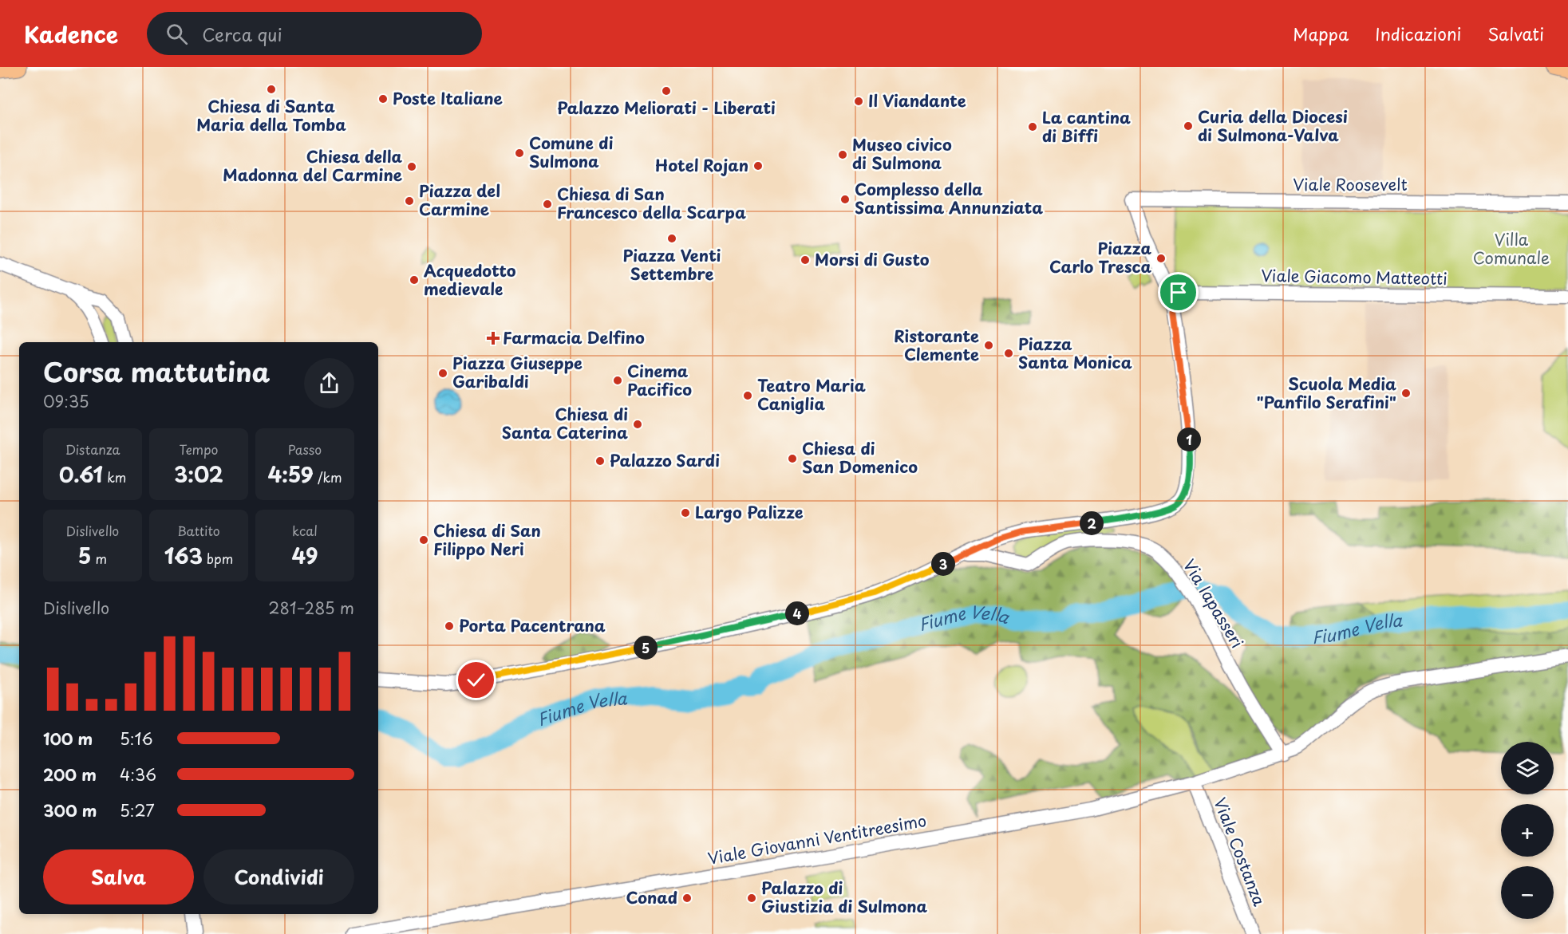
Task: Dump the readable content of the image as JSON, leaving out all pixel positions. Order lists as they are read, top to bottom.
{
  "streets": {
    "street": [
      "Viale Roosevelt",
      "Viale Giacomo Matteotti",
      "Via Iapasseri",
      "Viale Giovanni Ventitreesimo",
      "Viale Costanza"
    ]
  },
  "crossings": [
    ["Viale Roosevelt", "Viale Giacomo Matteotti"],
    ["Via Iapasseri", "Viale Giovanni Ventitreesimo"],
    ["Viale Giovanni Ventitreesimo", "Viale Costanza"]
  ],
  "water": ["Fiume Vella"],
  "parks": ["Villa Comunale"],
  "places": {
    "other": [
      "Chiesa di Santa Maria della Tomba",
      "Palazzo Meliorati - Liberati",
      "Poste Italiane",
      "Il Viandante",
      "Curia della Diocesi di Sulmona-Valva",
      "La cantina di Biffi",
      "Comune di Sulmona",
      "Museo civico di Sulmona",
      "Hotel Rojan",
      "Chiesa della Madonna del Carmine",
      "Complesso della Santissima Annunziata",
      "Piazza del Carmine",
      "Chiesa di San Francesco della Scarpa",
      "Piazza Venti Settembre",
      "Piazza Carlo Tresca",
      "Morsi di Gusto",
      "Acquedotto medievale",
      "Ristorante Clemente",
      "Piazza Santa Monica",
      "Piazza Giuseppe Garibaldi",
      "Cinema Pacifico",
      "Scuola Media \"Panfilo Serafini\"",
      "Teatro Maria Caniglia",
      "Chiesa di Santa Caterina",
      "Chiesa di San Domenico",
      "Palazzo Sardi",
      "Largo Palizze",
      "Chiesa di San Filippo Neri",
      "Porta Pacentrana",
      "Conad",
      "Palazzo di Giustizia di Sulmona"
    ],
    "health": ["Farmacia Delfino"]
  },
  "page": {
    "header": "Kadence",
    "search": "Cerca qui",
    "nav": ["Mappa", "Indicazioni", "Salvati"],
    "heading": ["Corsa mattutina", "09:35"],
    "stats": [
      ["Distanza", "0.61 km"],
      ["Tempo", "3:02"],
      ["Passo", "4:59 /km"],
      ["Dislivello", "5 m"],
      ["Battito", "163 bpm"],
      ["kcal", "49"]
    ],
    "pins": [
      "1",
      "2",
      "3",
      "4",
      "5"
    ],
    "chart": ["Dislivello", "281–285 m"],
    "list": [
      {
        "name": "100 m",
        "note": "5:16"
      },
      {
        "name": "200 m",
        "note": "4:36"
      },
      {
        "name": "300 m",
        "note": "5:27"
      }
    ],
    "map_buttons": ["+", "−"],
    "buttons": ["Salva", "Condividi"]
  }
}
